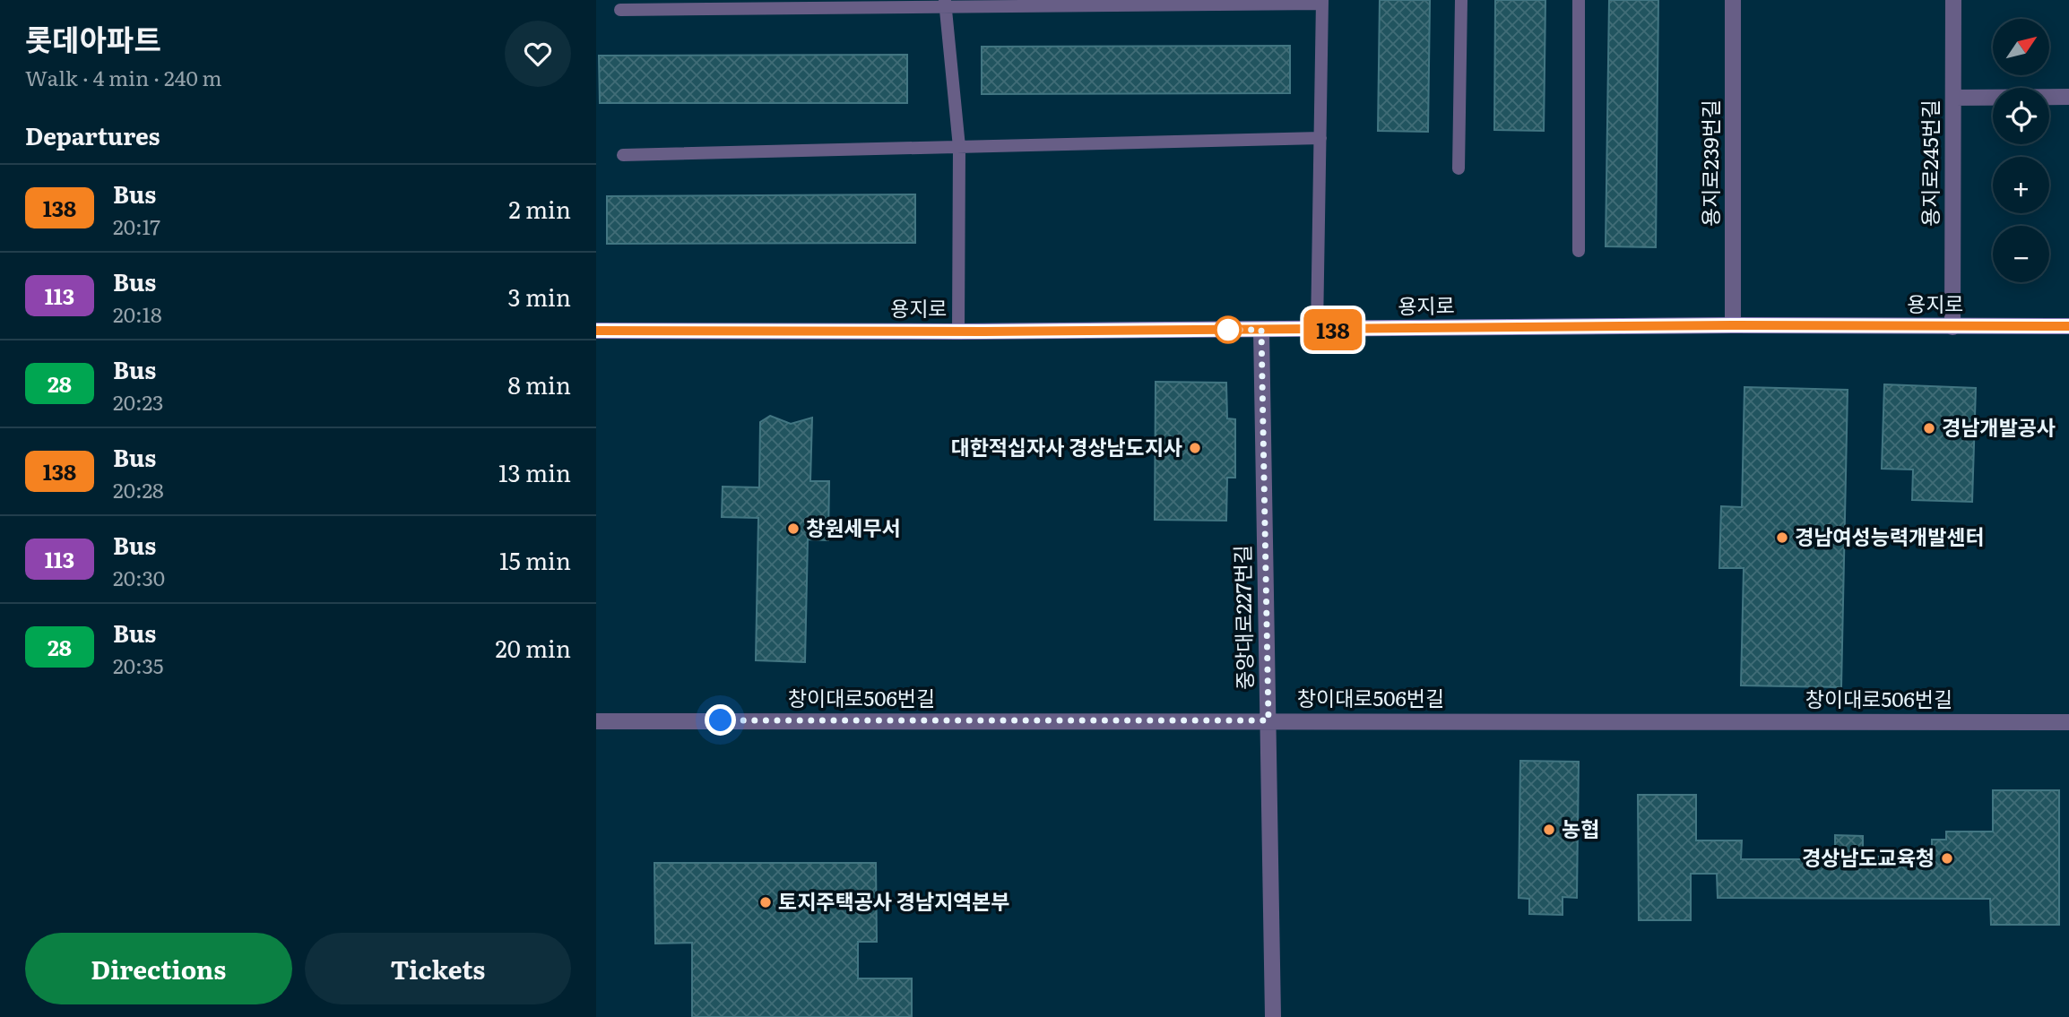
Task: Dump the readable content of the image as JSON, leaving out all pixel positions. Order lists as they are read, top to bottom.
{
  "streets": {
    "main road": ["용지로"],
    "street": [
      "용지로239번길",
      "용지로245번길",
      "중앙대로227번길",
      "창이대로506번길"
    ]
  },
  "crossings": [
    ["용지로239번길", "용지로"],
    ["용지로245번길", "용지로"],
    ["용지로", "중앙대로227번길"],
    ["중앙대로227번길", "창이대로506번길"]
  ],
  "places": [
    "경남개발공사",
    "대한적십자사 경상남도지사",
    "창원세무서",
    "경남여성능력개발센터",
    "농협",
    "경상남도교육청",
    "토지주택공사 경남지역본부"
  ],
  "lines": ["bus line 138"],
  "north": "top right",
  "page": {
    "heading": [
      ["롯데아파트", "Walk · 4 min · 240 m"],
      "Departures"
    ],
    "on_map": "138",
    "map_buttons": ["+", "−"],
    "list": [
      {
        "mark": "138",
        "name": "Bus",
        "note": "20:17",
        "value": "2 min"
      },
      {
        "mark": "113",
        "name": "Bus",
        "note": "20:18",
        "value": "3 min"
      },
      {
        "mark": "28",
        "name": "Bus",
        "note": "20:23",
        "value": "8 min"
      },
      {
        "mark": "138",
        "name": "Bus",
        "note": "20:28",
        "value": "13 min"
      },
      {
        "mark": "113",
        "name": "Bus",
        "note": "20:30",
        "value": "15 min"
      },
      {
        "mark": "28",
        "name": "Bus",
        "note": "20:35",
        "value": "20 min"
      }
    ],
    "buttons": ["Directions", "Tickets"]
  }
}
